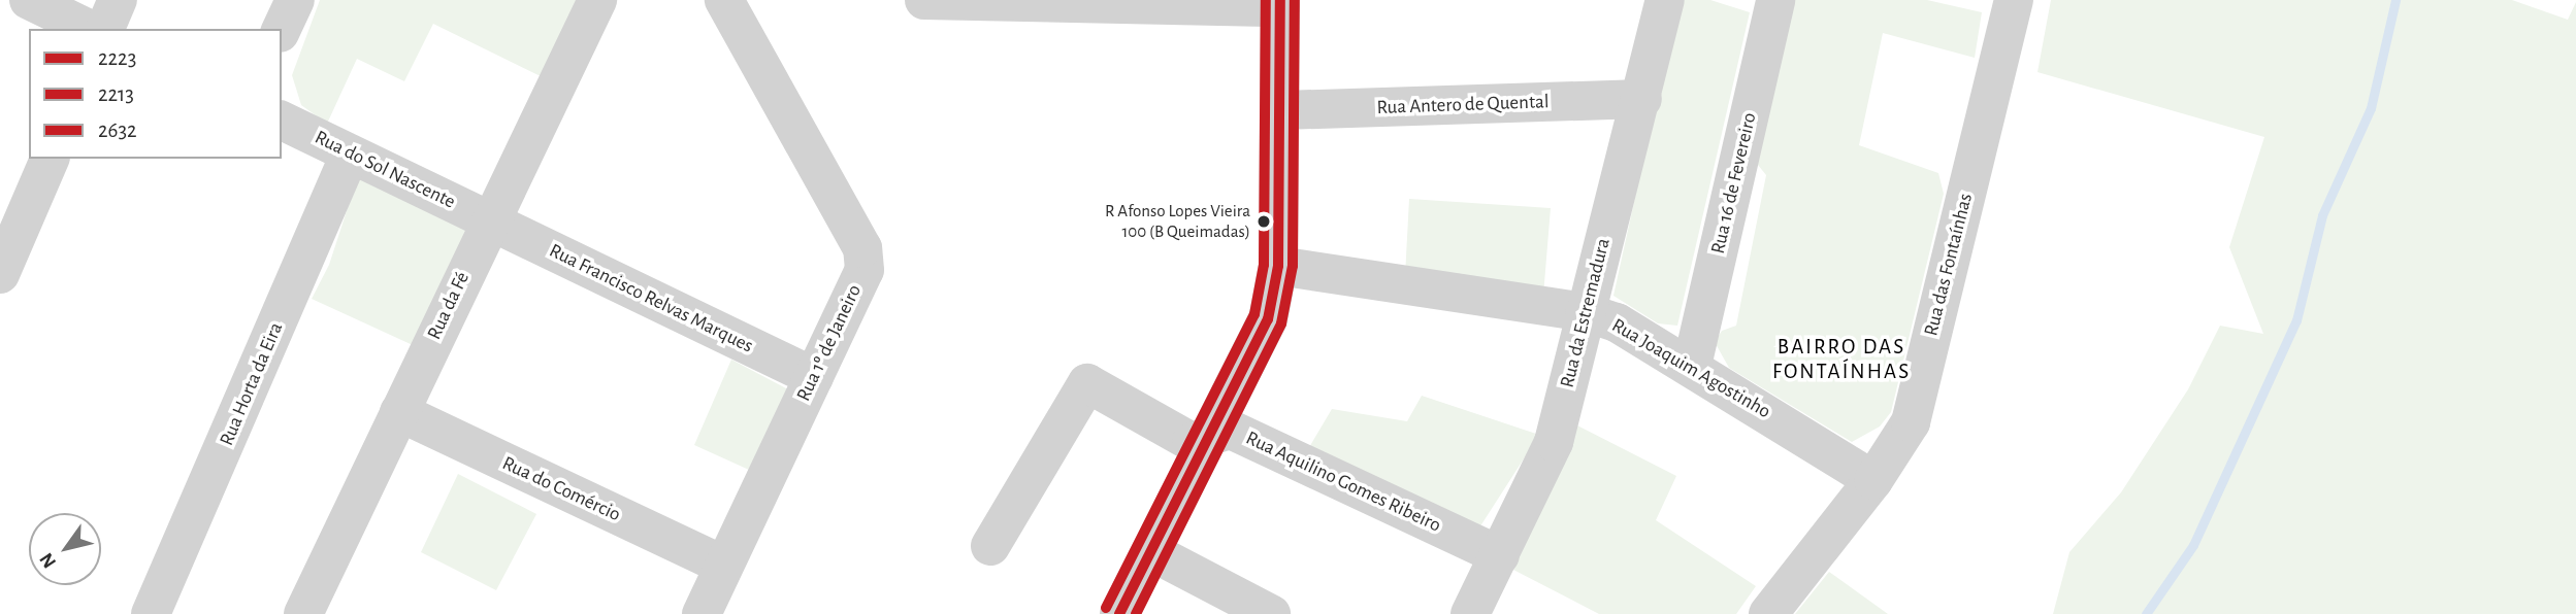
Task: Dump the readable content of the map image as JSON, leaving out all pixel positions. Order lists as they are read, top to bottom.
{
  "streets": {
    "street": [
      "Rua Antero de Quental",
      "Rua do Sol Nascente",
      "Rua 16 de Fevereiro",
      "Rua das Fontaínhas",
      "Rua Francisco Relvas Marques",
      "Rua da Fé",
      "Rua da Estremadura",
      "Rua 1º de Janeiro",
      "Rua Joaquim Agostinho",
      "Rua Horta da Eira",
      "Rua Aquilino Gomes Ribeiro",
      "Rua do Comércio"
    ]
  },
  "crossings": [
    ["Rua Antero de Quental", "Rua da Estremadura"],
    ["Rua do Sol Nascente", "Rua Francisco Relvas Marques"],
    ["Rua do Sol Nascente", "Rua da Fé"],
    ["Rua do Sol Nascente", "Rua Horta da Eira"],
    ["Rua 16 de Fevereiro", "Rua Joaquim Agostinho"],
    ["Rua das Fontaínhas", "Rua Joaquim Agostinho"],
    ["Rua Francisco Relvas Marques", "Rua da Fé"],
    ["Rua Francisco Relvas Marques", "Rua 1º de Janeiro"],
    ["Rua da Fé", "Rua do Comércio"],
    ["Rua da Estremadura", "Rua Joaquim Agostinho"],
    ["Rua da Estremadura", "Rua Aquilino Gomes Ribeiro"],
    ["Rua 1º de Janeiro", "Rua do Comércio"]
  ],
  "districts": ["BAIRRO DAS FONTAÍNHAS"],
  "places": ["R Afonso Lopes Vieira 100 (B Queimadas)"],
  "lines": ["transit line 2223", "transit line 2213", "transit line 2632"],
  "legend": ["2223", "2213", "2632"],
  "north": "bottom left"
}
